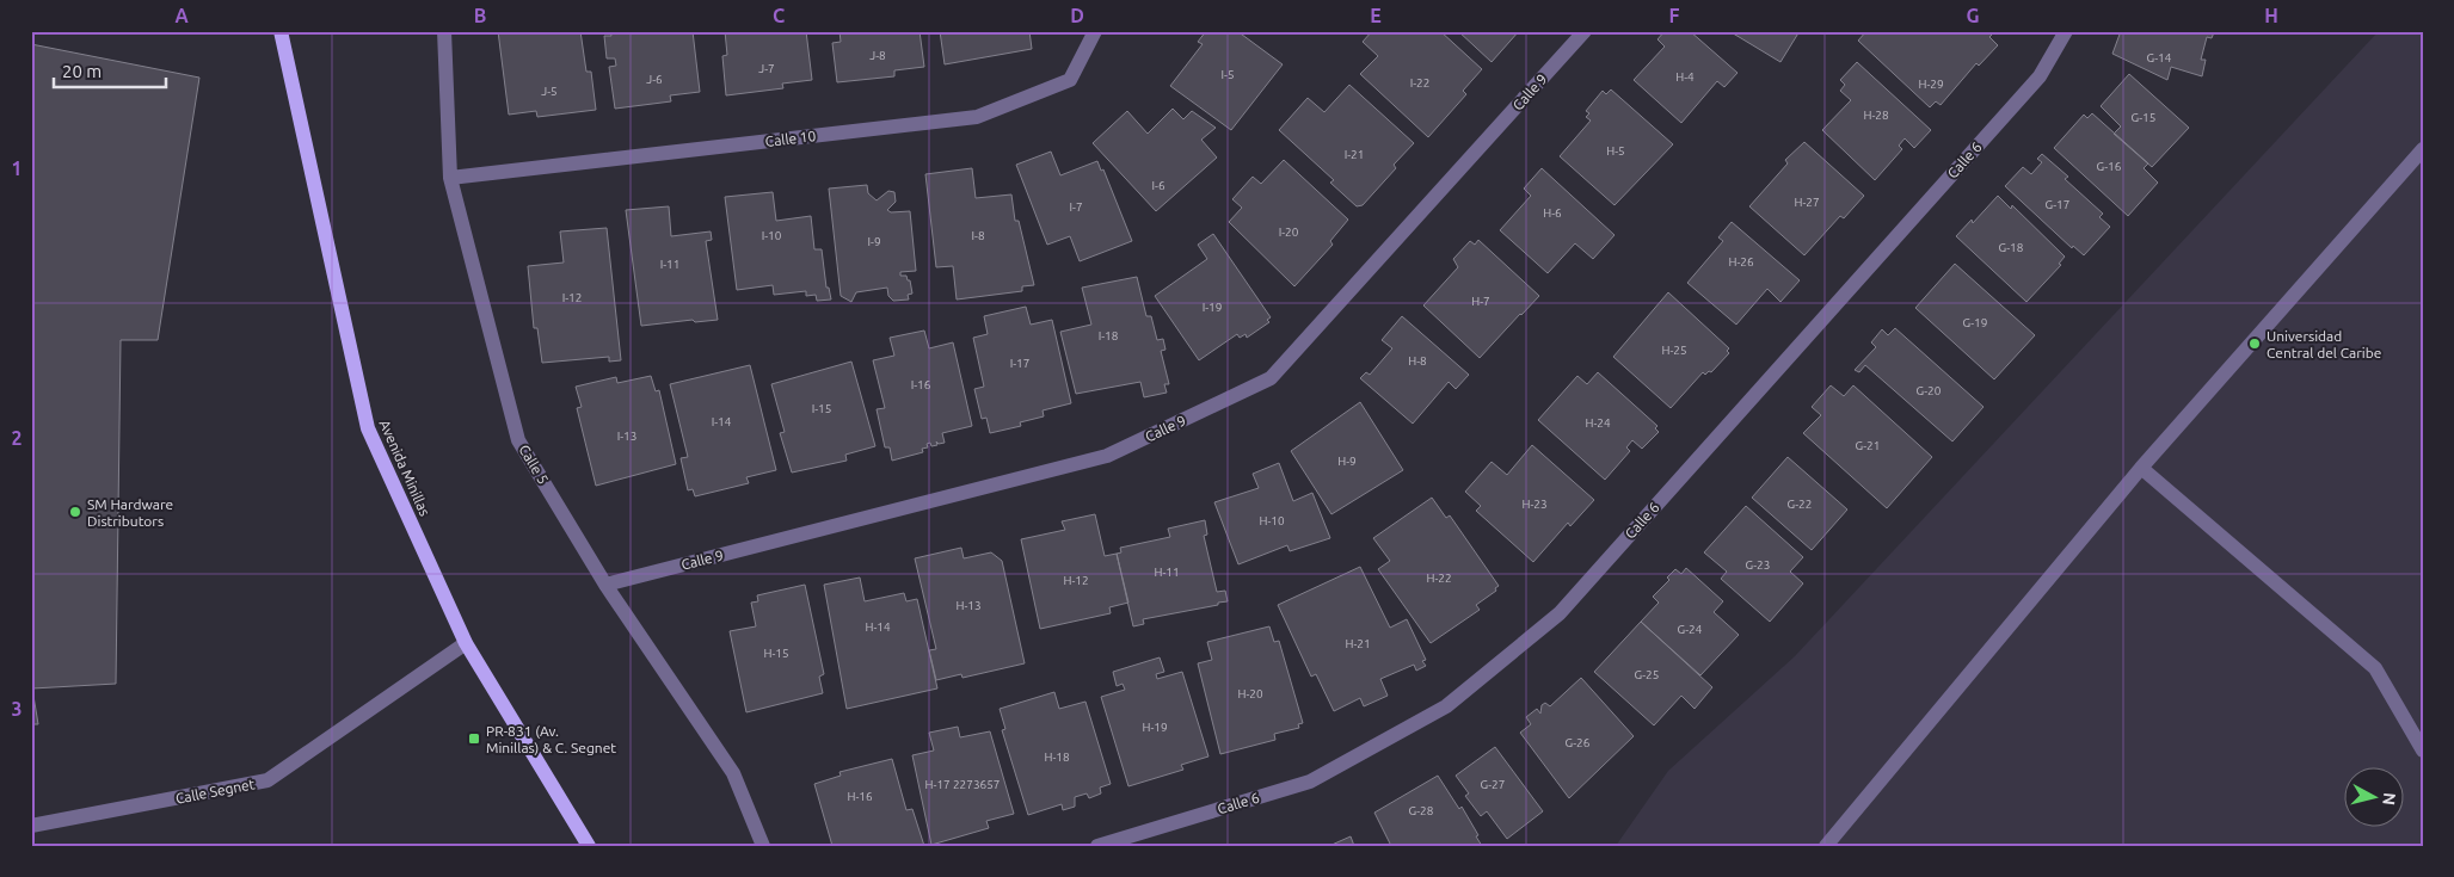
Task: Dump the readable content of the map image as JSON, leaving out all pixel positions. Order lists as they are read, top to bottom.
{
  "streets": {
    "main road": ["Avenida Minillas"],
    "street": [
      "Calle 9",
      "Calle 10",
      "Calle 6",
      "Calle 5",
      "Calle Segnet"
    ]
  },
  "crossings": [
    ["Calle 9", "Calle 5"],
    ["Calle 10", "Calle 5"],
    ["Avenida Minillas", "Calle Segnet"]
  ],
  "places": {
    "other": ["Universidad Central del Caribe", "SM Hardware Distributors"],
    "transit": ["PR-831 (Av. Minillas) & C. Segnet"]
  },
  "house_numbers": [
    "J-8",
    "G-14",
    "J-7",
    "I-5",
    "H-4",
    "J-6",
    "I-22",
    "H-29",
    "J-5",
    "H-28",
    "G-15",
    "H-5",
    "I-21",
    "G-16",
    "I-6",
    "H-27",
    "G-17",
    "I-7",
    "H-6",
    "I-20",
    "I-10",
    "I-8",
    "I-9",
    "G-18",
    "H-26",
    "I-11",
    "I-12",
    "H-7",
    "I-19",
    "G-19",
    "I-18",
    "H-25",
    "H-8",
    "I-17",
    "I-16",
    "G-20",
    "I-15",
    "I-14",
    "H-24",
    "I-13",
    "G-21",
    "H-9",
    "H-23",
    "G-22",
    "H-10",
    "G-23",
    "H-11",
    "H-22",
    "H-12",
    "H-13",
    "H-14",
    "G-24",
    "H-21",
    "H-15",
    "G-25",
    "H-20",
    "H-19",
    "G-26",
    "H-18",
    "H-17 2273657",
    "G-27",
    "H-16",
    "G-28"
  ],
  "scale_bar": "20 m",
  "north": "right",
  "grid": {
    "columns": [
      "A",
      "B",
      "C",
      "D",
      "E",
      "F",
      "G",
      "H"
    ],
    "rows": ["1", "2", "3"]
  }
}
